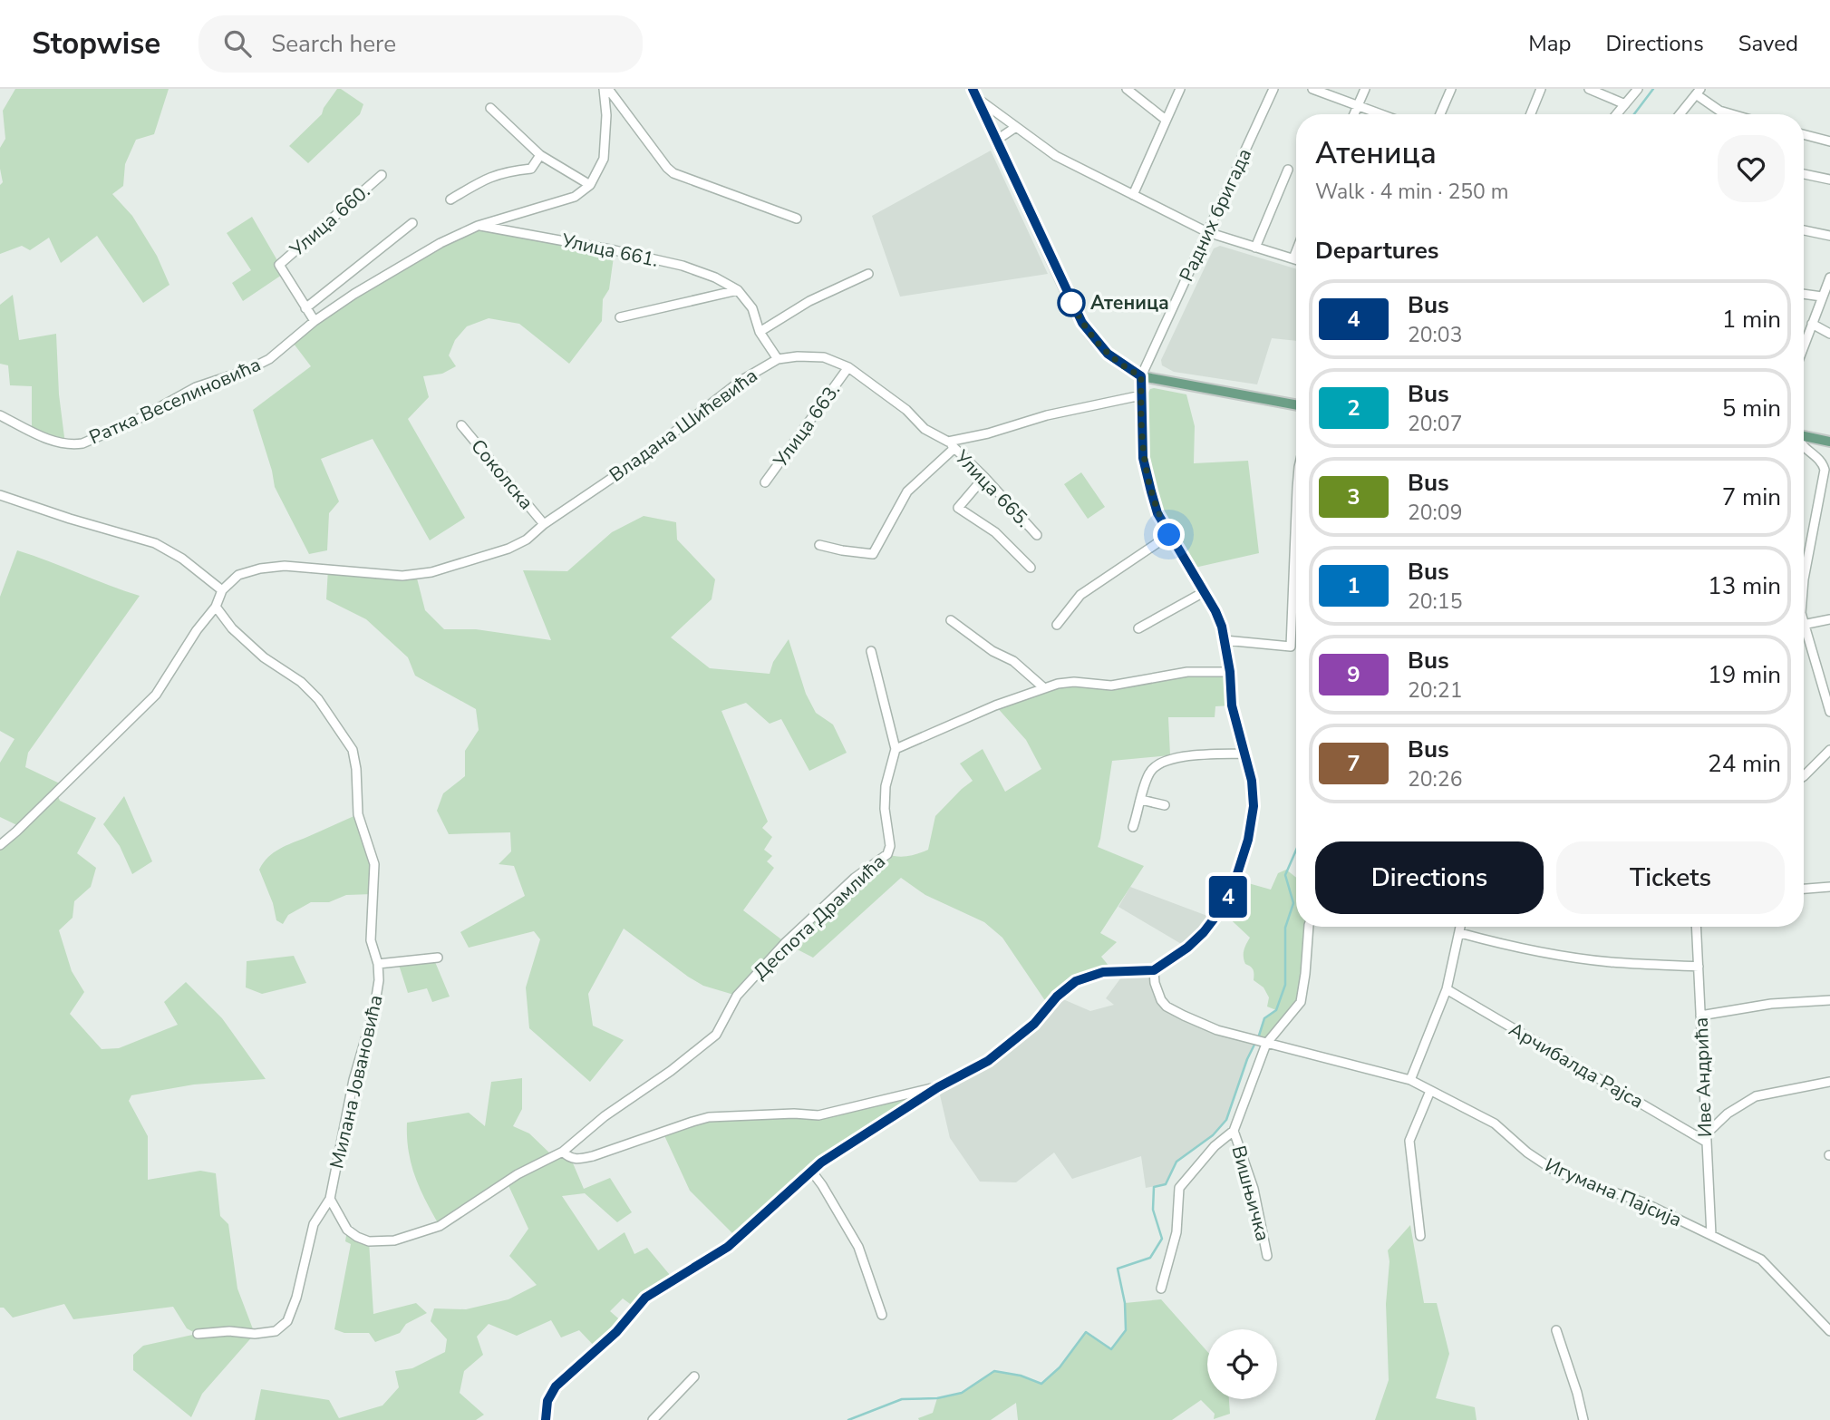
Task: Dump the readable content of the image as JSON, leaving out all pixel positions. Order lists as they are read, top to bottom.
{
  "streets": {
    "street": [
      "Радних бригада",
      "Улица 660.",
      "Улица 661.",
      "Ратка Веселиновића",
      "Владана Шићевића",
      "Улица 663.",
      "Соколска",
      "Улица 665.",
      "Деспота Драмлића",
      "Арчибалда Рајса",
      "Иве Андрића",
      "Милана Јовановића",
      "Игумана Пајсија",
      "Вишњичка"
    ]
  },
  "crossings": [
    ["Улица 661.", "Ратка Веселиновића"],
    ["Улица 661.", "Владана Шићевића"],
    ["Владана Шићевића", "Улица 663."],
    ["Владана Шићевића", "Соколска"],
    ["Владана Шићевића", "Улица 665."],
    ["Арчибалда Рајса", "Иве Андрића"],
    ["Иве Андрића", "Игумана Пајсија"]
  ],
  "places": ["Атеница"],
  "lines": ["bus line 4"],
  "page": {
    "header": "Stopwise",
    "search": "Search here",
    "nav": ["Map", "Directions", "Saved"],
    "on_map": "4",
    "heading": [
      ["Атеница", "Walk · 4 min · 250 m"],
      "Departures"
    ],
    "list": [
      {
        "mark": "4",
        "name": "Bus",
        "note": "20:03",
        "value": "1 min"
      },
      {
        "mark": "2",
        "name": "Bus",
        "note": "20:07",
        "value": "5 min"
      },
      {
        "mark": "3",
        "name": "Bus",
        "note": "20:09",
        "value": "7 min"
      },
      {
        "mark": "1",
        "name": "Bus",
        "note": "20:15",
        "value": "13 min"
      },
      {
        "mark": "9",
        "name": "Bus",
        "note": "20:21",
        "value": "19 min"
      },
      {
        "mark": "7",
        "name": "Bus",
        "note": "20:26",
        "value": "24 min"
      }
    ],
    "buttons": ["Directions", "Tickets"]
  }
}
